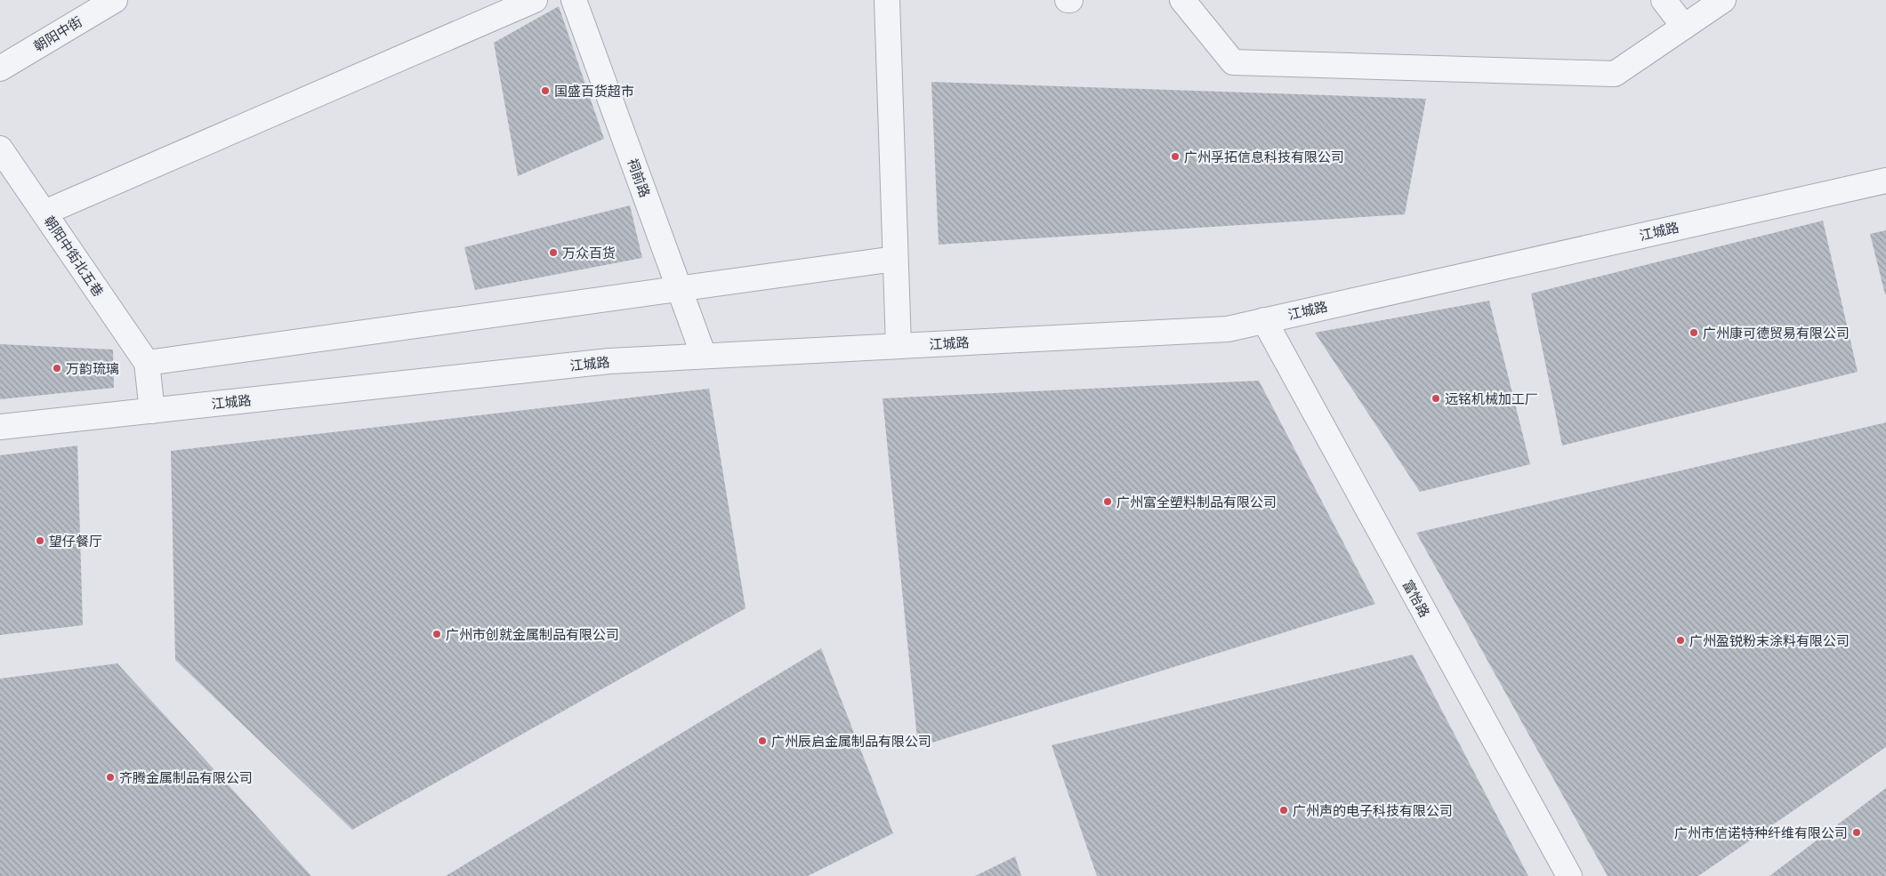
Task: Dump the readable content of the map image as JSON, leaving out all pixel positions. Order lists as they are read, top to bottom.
{
  "streets": {
    "street": [
      "朝阳中街",
      "祠前路",
      "江城路",
      "朝阳中街北五巷",
      "富怡路"
    ]
  },
  "crossings": [
    ["祠前路", "江城路"],
    ["江城路", "富怡路"]
  ],
  "places": [
    "国盛百货超市",
    "广州孚拓信息科技有限公司",
    "万众百货",
    "广州康可德贸易有限公司",
    "万韵琉璃",
    "远铭机械加工厂",
    "广州富全塑料制品有限公司",
    "望仔餐厅",
    "广州市创就金属制品有限公司",
    "广州盈锐粉末涂料有限公司",
    "广州辰启金属制品有限公司",
    "齐腾金属制品有限公司",
    "广州声的电子科技有限公司",
    "广州市信诺特种纤维有限公司"
  ]
}
